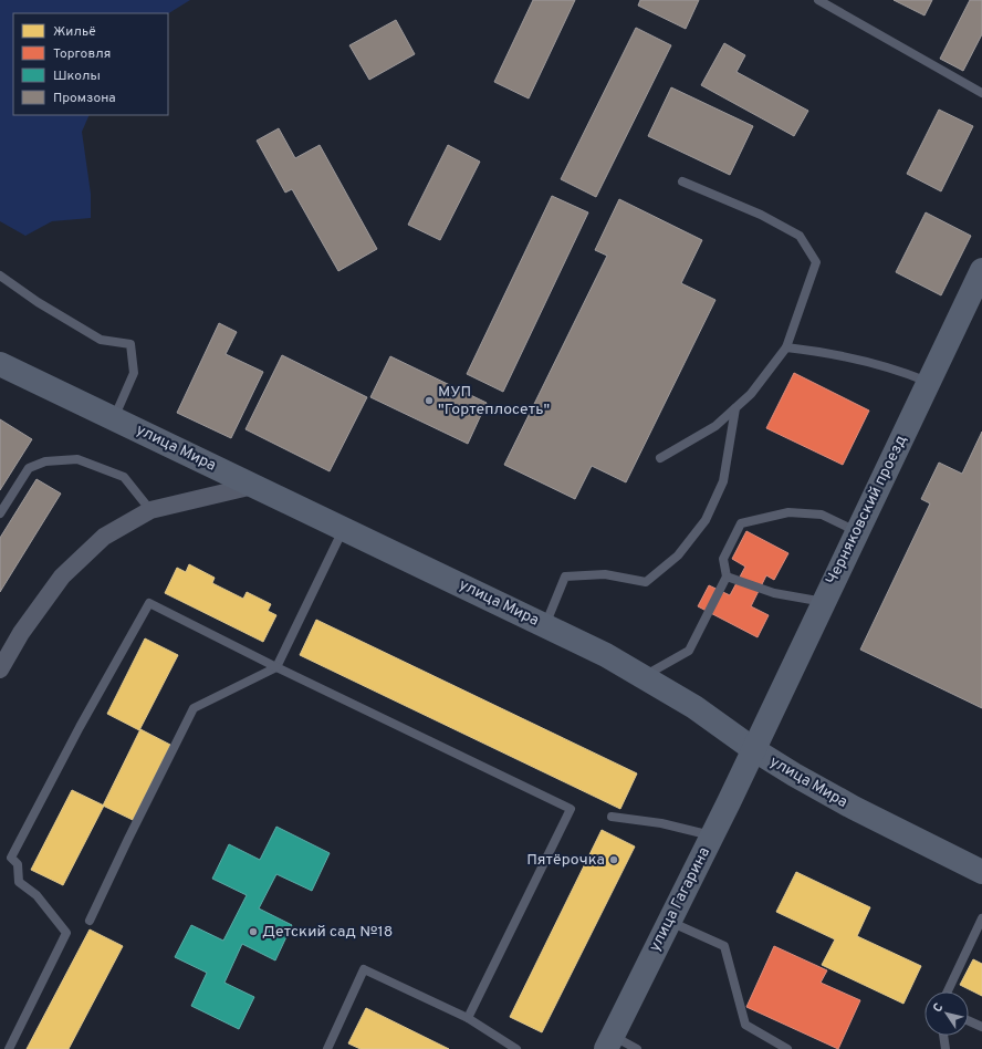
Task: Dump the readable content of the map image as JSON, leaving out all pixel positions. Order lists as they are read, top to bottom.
{
  "streets": {
    "main road": ["улица Мира", "Черняковский проезд", "улица Гагарина"]
  },
  "crossings": [
    ["улица Мира", "Черняковский проезд"],
    ["улица Мира", "улица Гагарина"],
    ["Черняковский проезд", "улица Гагарина"]
  ],
  "places": ["МУП \"Гортеплосеть\"", "Пятёрочка", "Детский сад №18"],
  "legend": [
    "Жильё",
    "Торговля",
    "Школы",
    "Промзона"
  ],
  "north": "top left"
}
